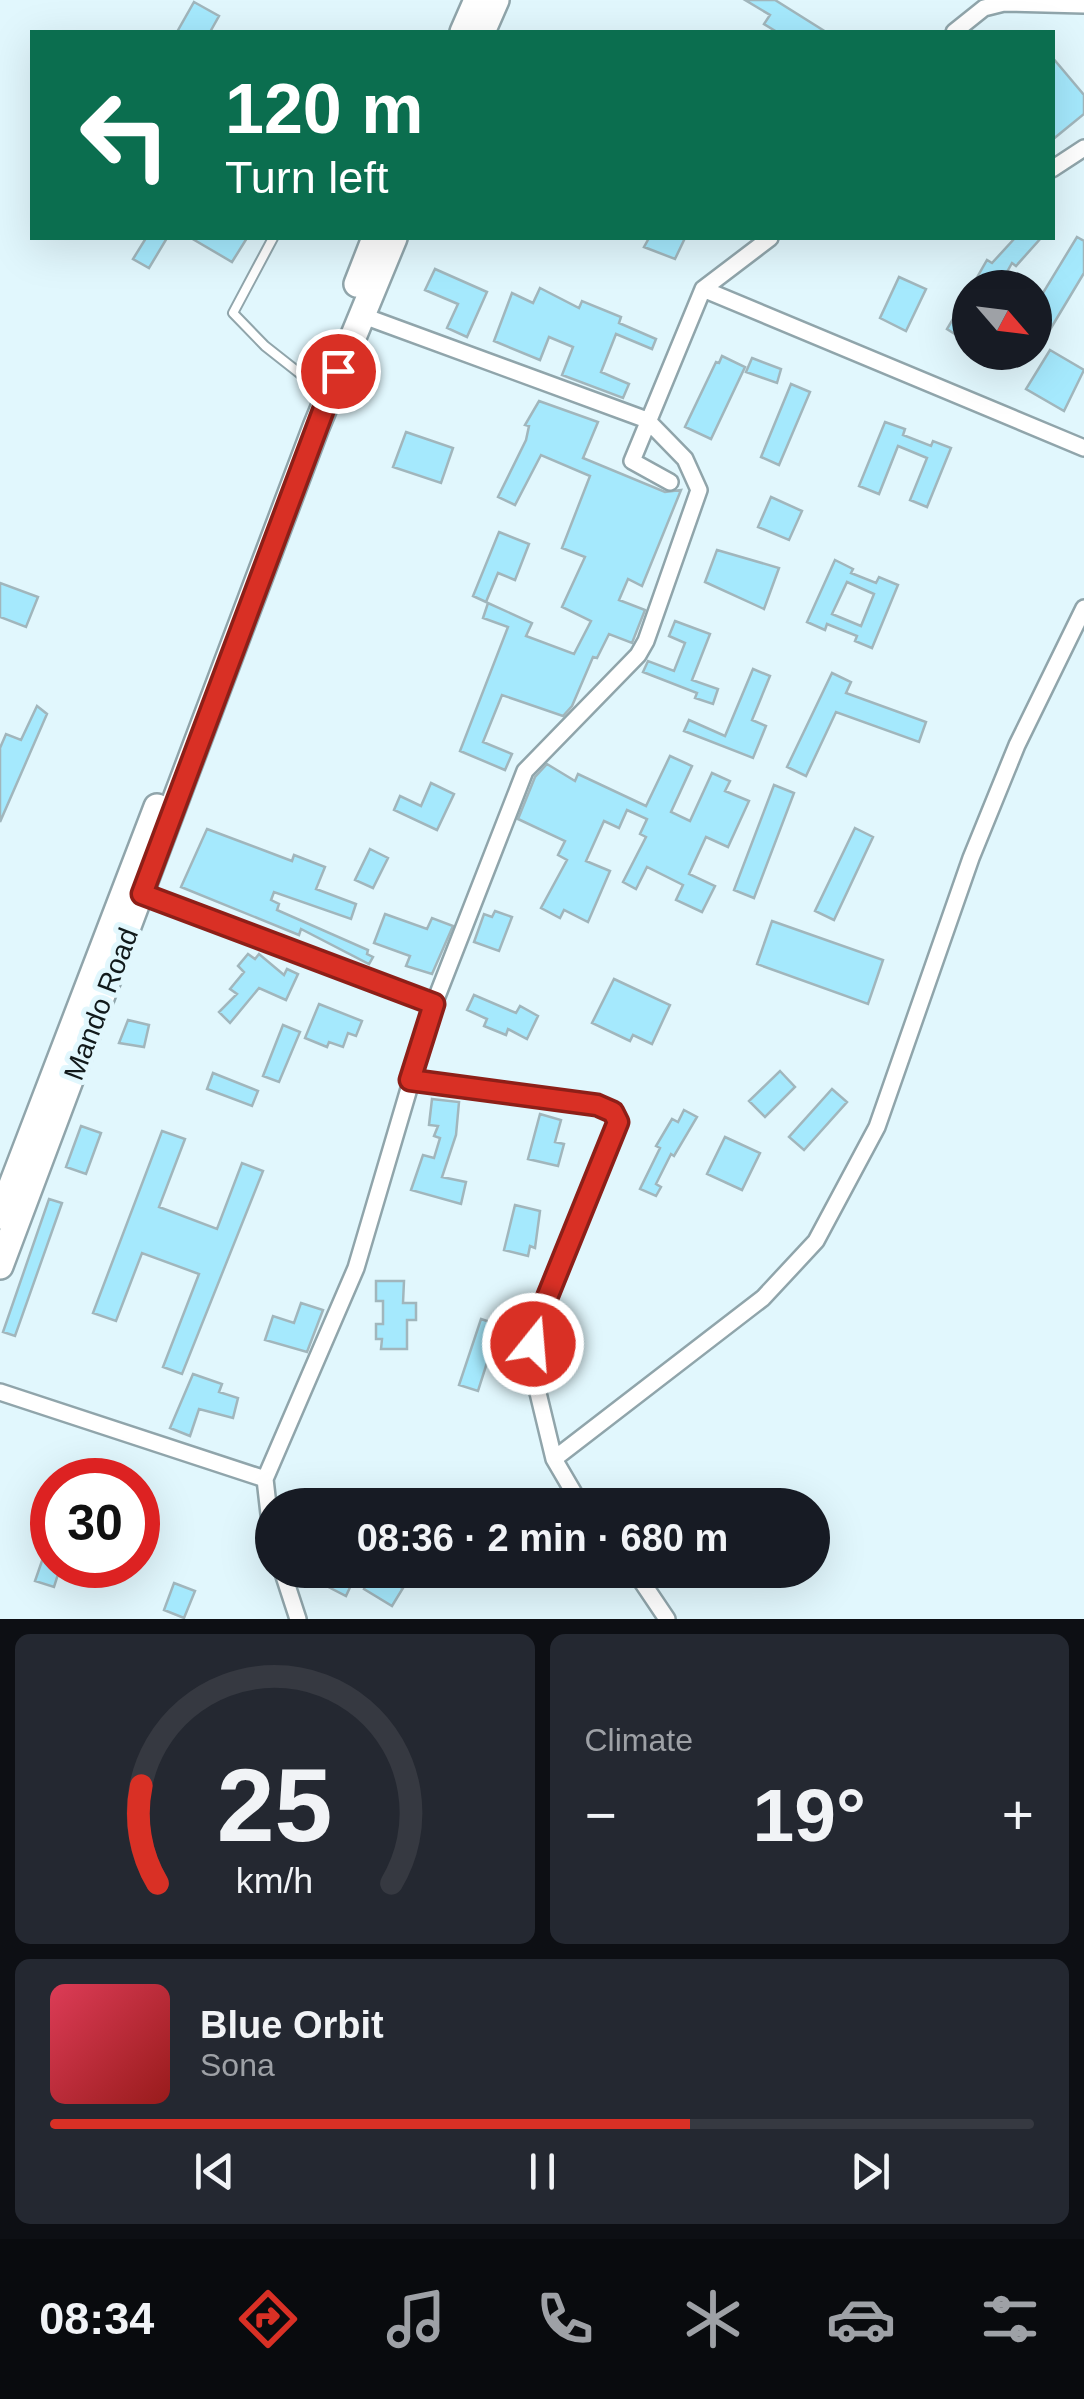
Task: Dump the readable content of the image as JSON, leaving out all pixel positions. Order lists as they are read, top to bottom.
{
  "streets": {
    "highway": ["Mando Road"]
  },
  "north": "bottom right",
  "page": {
    "turn": ["120 m", "Turn left"],
    "limit": "30",
    "trip": "08:36 · 2 min · 680 m",
    "tile": "Climate",
    "heat": ["−", "19°", "+"],
    "song": ["Blue Orbit", "Sona"],
    "tabs": "08:34",
    "gauge": ["25", "km/h"]
  }
}
